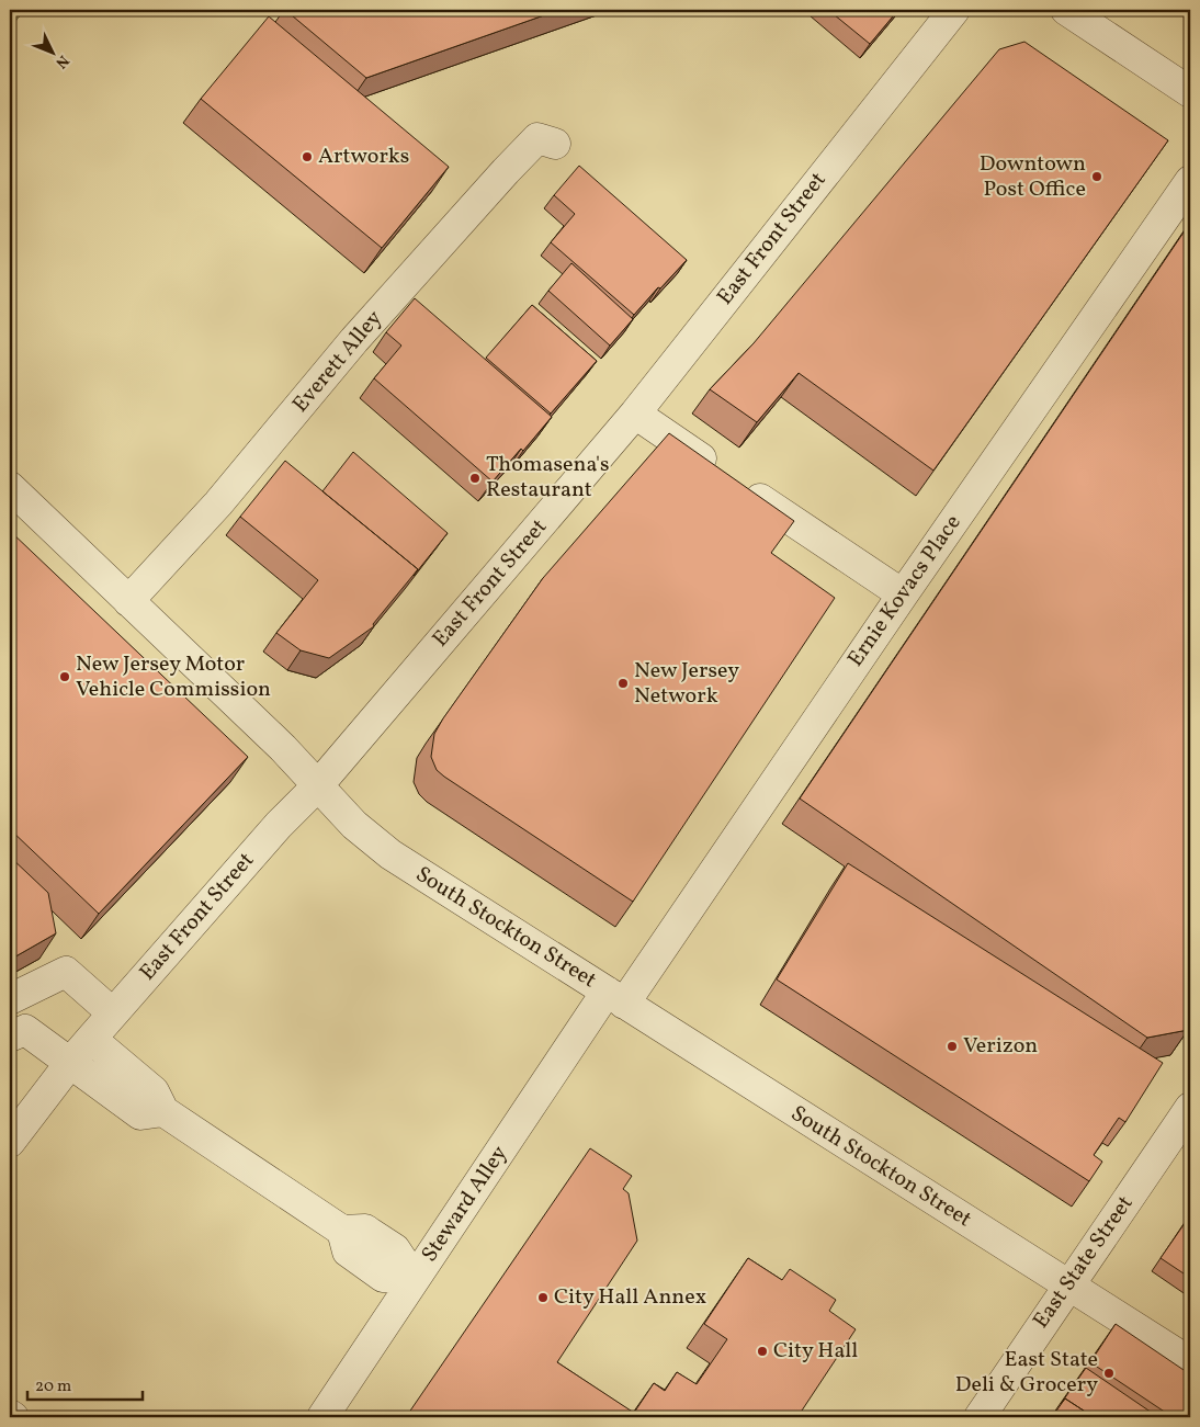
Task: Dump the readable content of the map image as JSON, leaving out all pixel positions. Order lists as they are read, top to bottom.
{
  "streets": {
    "street": [
      "East Front Street",
      "Everett Alley",
      "Ernie Kovacs Place",
      "South Stockton Street",
      "Steward Alley",
      "East State Street"
    ]
  },
  "crossings": [
    ["East Front Street", "South Stockton Street"],
    ["Everett Alley", "South Stockton Street"],
    ["Ernie Kovacs Place", "South Stockton Street"],
    ["Ernie Kovacs Place", "Steward Alley"],
    ["South Stockton Street", "Steward Alley"],
    ["South Stockton Street", "East State Street"]
  ],
  "places": [
    "Artworks",
    "Downtown Post Office",
    "Thomasena's Restaurant",
    "New Jersey Motor Vehicle Commission",
    "New Jersey Network",
    "Verizon",
    "City Hall Annex",
    "City Hall",
    "East State Deli & Grocery"
  ],
  "scale_bar": "20 m",
  "north": "bottom right"
}
